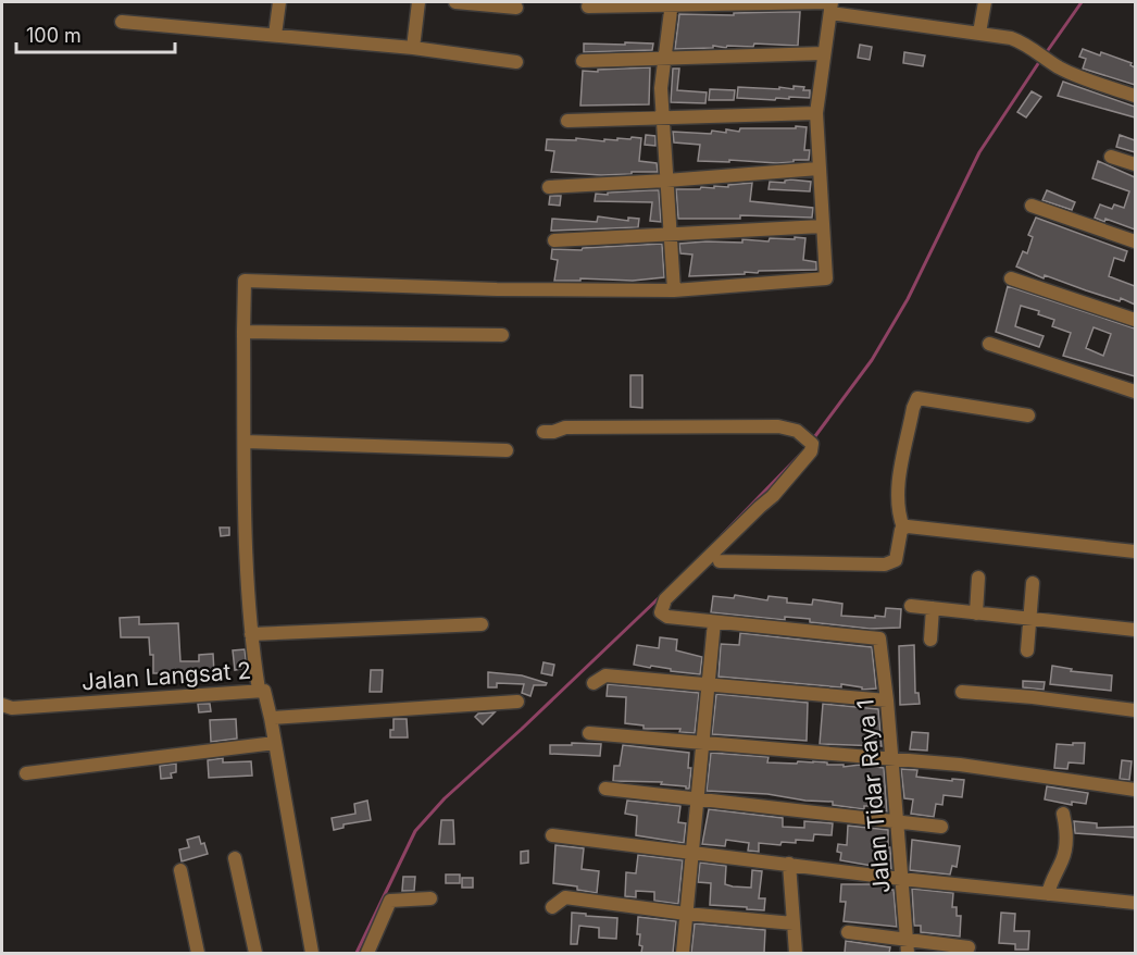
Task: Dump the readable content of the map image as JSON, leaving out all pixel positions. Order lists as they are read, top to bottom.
{
  "streets": {
    "street": ["Jalan Langsat 2", "Jalan Tidar Raya 1"]
  },
  "scale_bar": "100 m"
}
